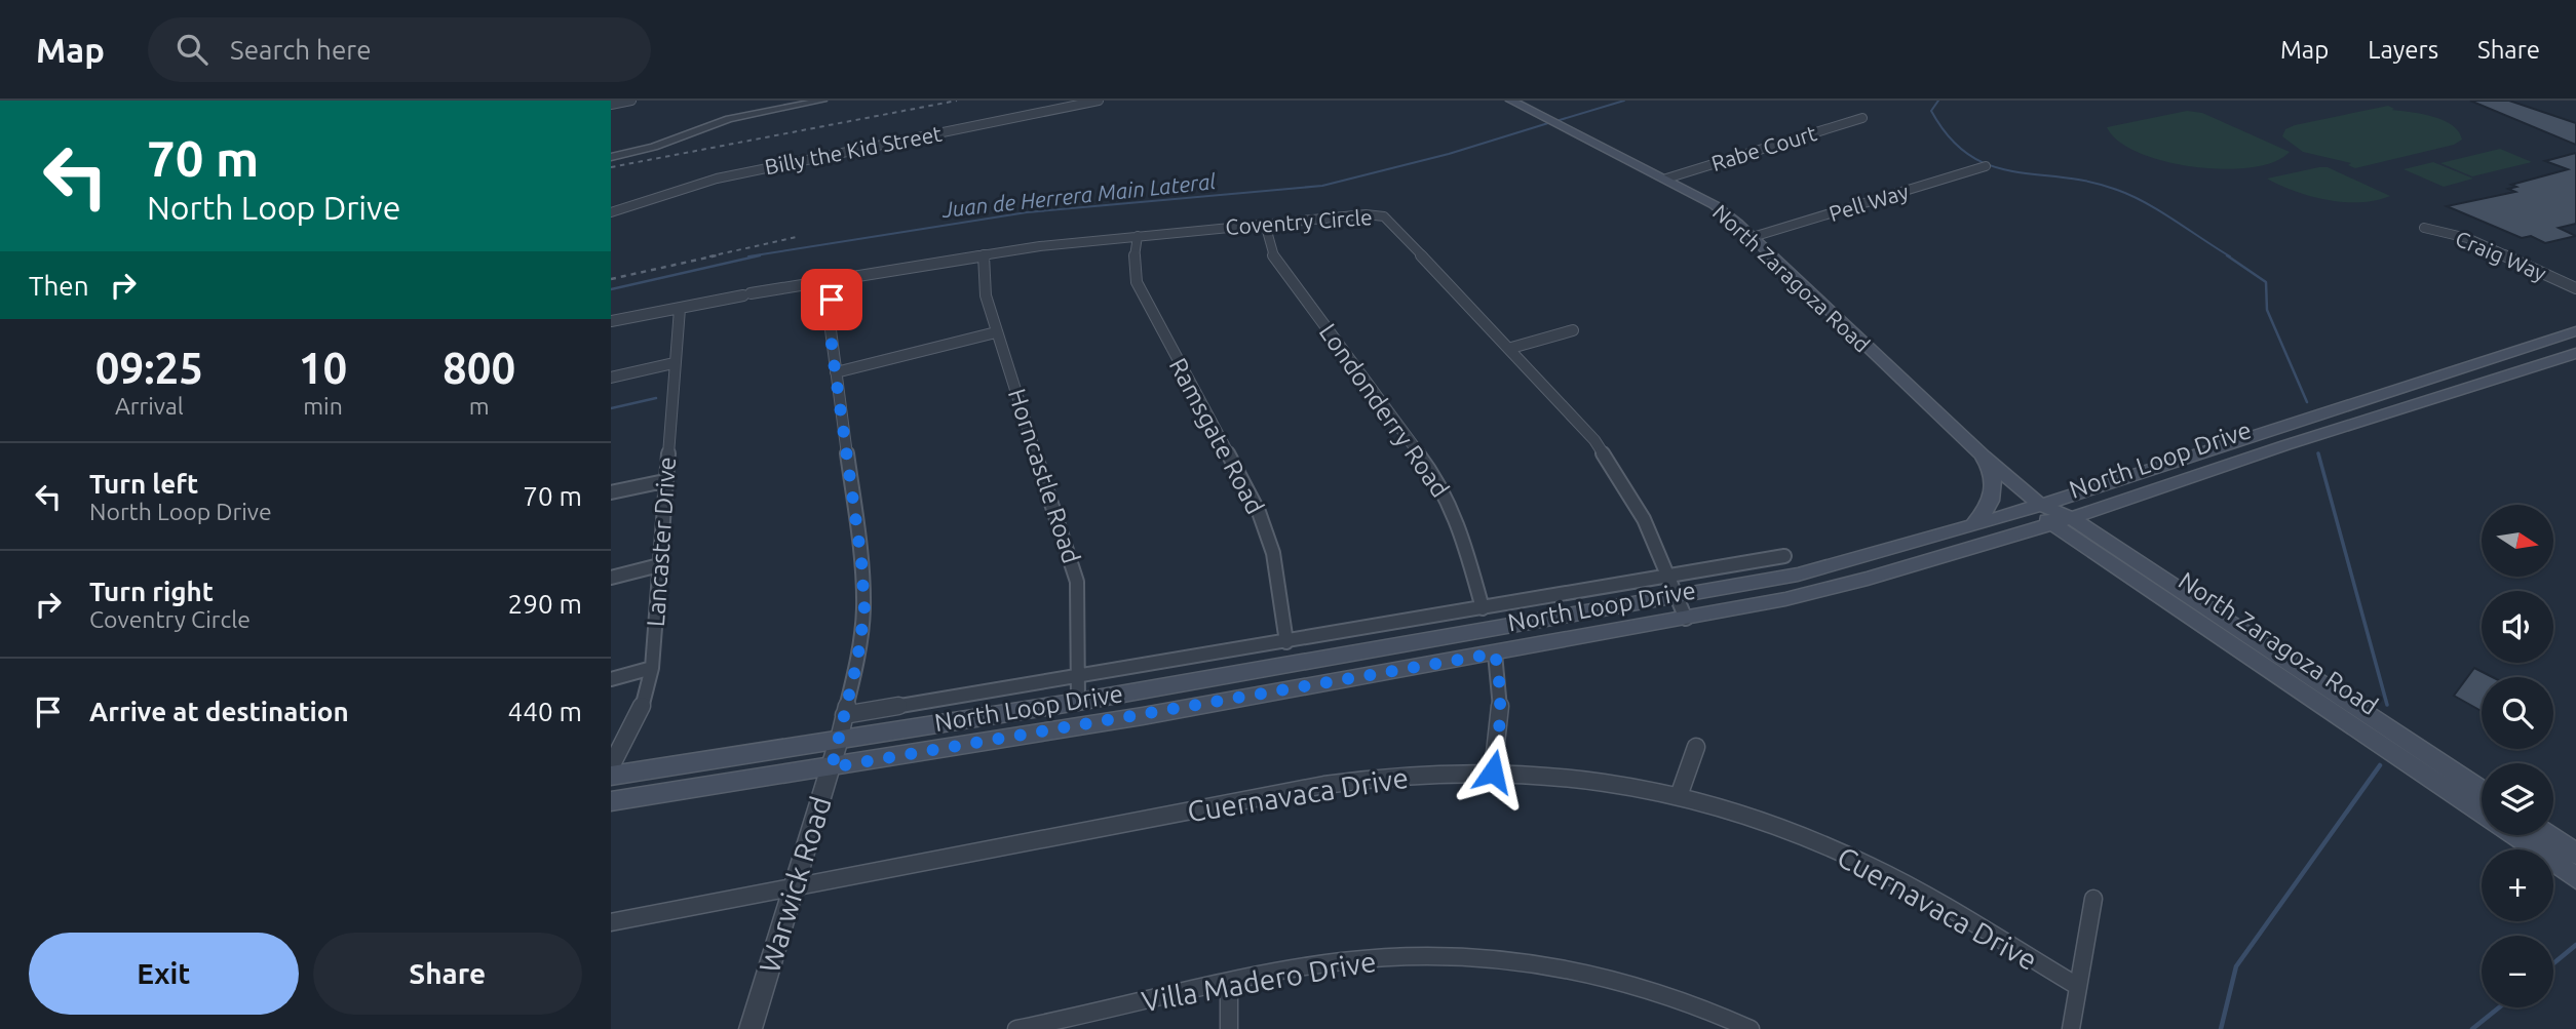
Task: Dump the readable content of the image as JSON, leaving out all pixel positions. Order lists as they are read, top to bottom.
{
  "streets": {
    "main road": ["North Zaragoza Road", "North Loop Drive"],
    "street": [
      "Rabe Court",
      "Billy the Kid Street",
      "Pell Way",
      "Coventry Circle",
      "Craig Way",
      "Londonderry Road",
      "Ramsgate Road",
      "Horncastle Road",
      "Lancaster Drive",
      "Cuernavaca Drive",
      "Warwick Road",
      "Villa Madero Drive"
    ]
  },
  "crossings": [
    ["Rabe Court", "North Zaragoza Road"],
    ["Pell Way", "North Zaragoza Road"],
    ["Coventry Circle", "Londonderry Road"],
    ["Coventry Circle", "Ramsgate Road"],
    ["Coventry Circle", "North Loop Drive"],
    ["Coventry Circle", "Horncastle Road"],
    ["North Zaragoza Road", "North Loop Drive"],
    ["North Loop Drive", "Horncastle Road"],
    ["North Loop Drive", "Warwick Road"],
    ["Cuernavaca Drive", "Warwick Road"]
  ],
  "water": ["Juan de Herrera Main Lateral"],
  "north": "right",
  "page": {
    "header": "Map",
    "search": "Search here",
    "nav": ["Map", "Layers", "Share"],
    "turn": ["70 m", "North Loop Drive"],
    "then": "Then",
    "eta": [
      "09:25",
      "Arrival",
      "10",
      "min",
      "800",
      "m"
    ],
    "list": [
      {
        "name": "Turn left",
        "note": "North Loop Drive",
        "value": "70 m"
      },
      {
        "name": "Turn right",
        "note": "Coventry Circle",
        "value": "290 m"
      },
      {
        "name": "Arrive at destination",
        "value": "440 m"
      }
    ],
    "map_buttons": ["+", "−"],
    "buttons": ["Exit", "Share"]
  }
}
